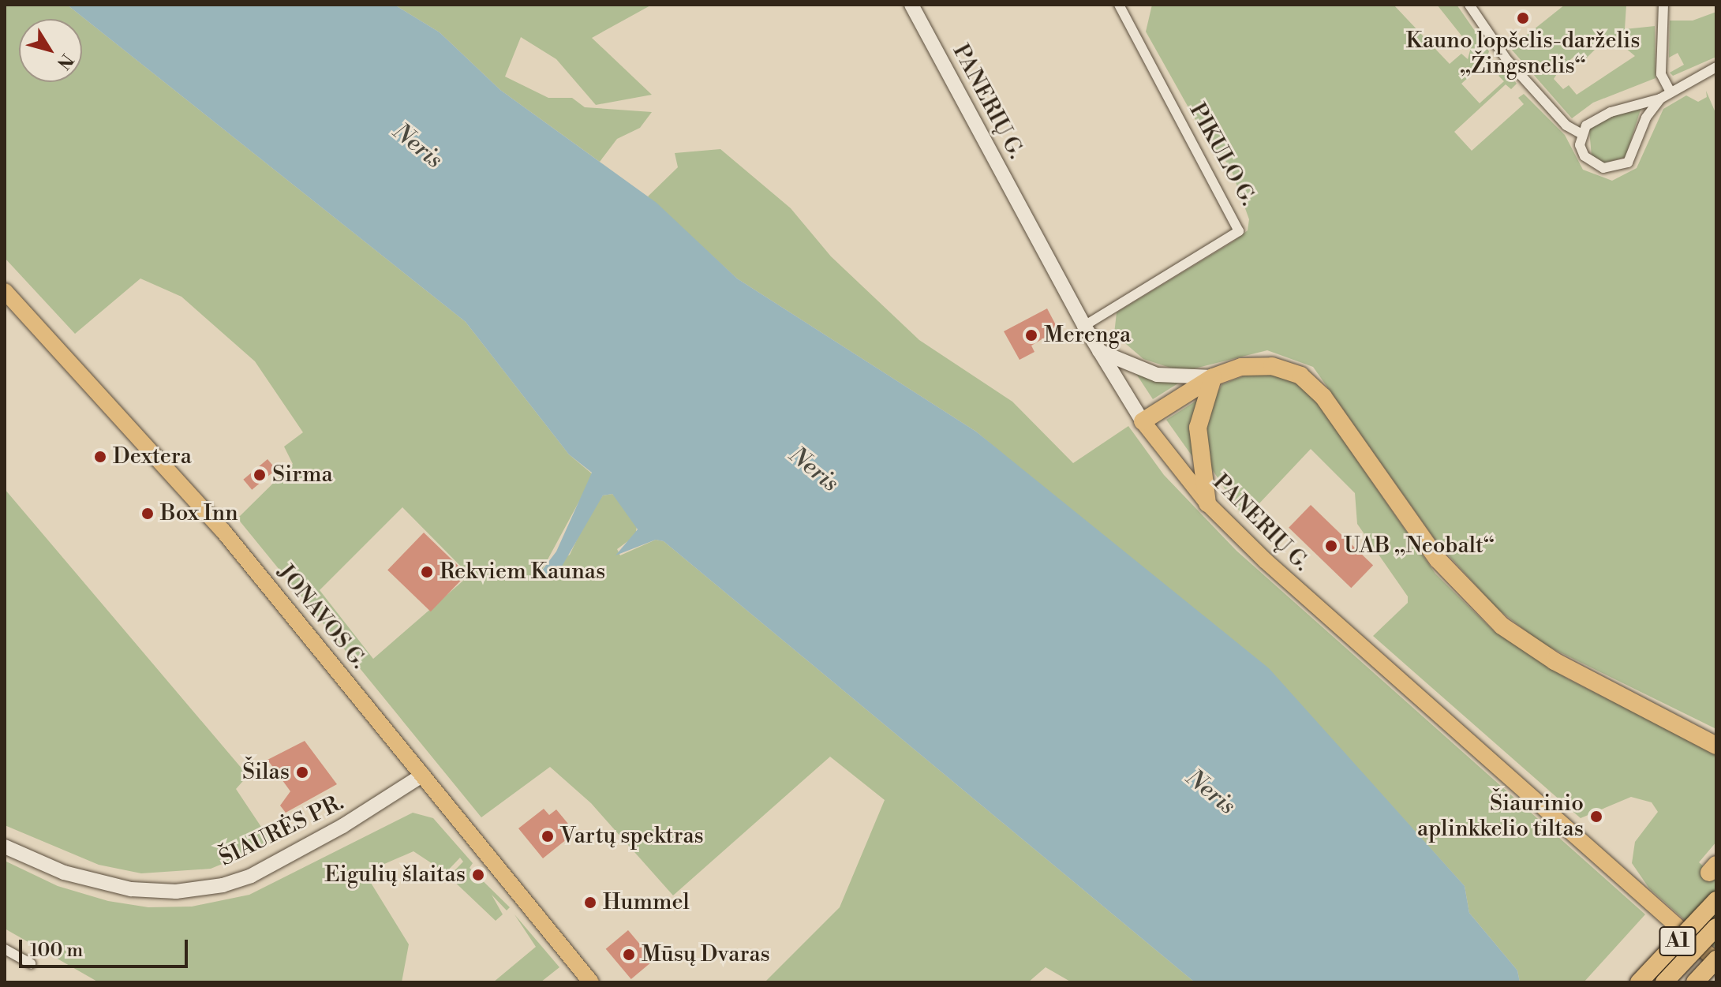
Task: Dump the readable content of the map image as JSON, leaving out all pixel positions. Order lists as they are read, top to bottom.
{
  "streets": {
    "highway": ["A1"],
    "main road": ["PANERIŲ G.", "JONAVOS G.", "ŠIAURĖS PR."],
    "street": ["PIKULO G."]
  },
  "crossings": [
    ["PANERIŲ G.", "PIKULO G."],
    ["PANERIŲ G.", "A1"],
    ["JONAVOS G.", "ŠIAURĖS PR."]
  ],
  "water": ["Neris"],
  "places": [
    "Kauno lopšelis-darželis „Žingsnelis“",
    "Merenga",
    "Dextera",
    "Sirma",
    "Box Inn",
    "UAB „Neobalt“",
    "Rekviem Kaunas",
    "Šilas",
    "Šiaurinio aplinkkelio tiltas",
    "Vartų spektras",
    "Eigulių šlaitas",
    "Hummel",
    "Mūsų Dvaras"
  ],
  "scale_bar": "100 m",
  "north": "bottom right"
}
